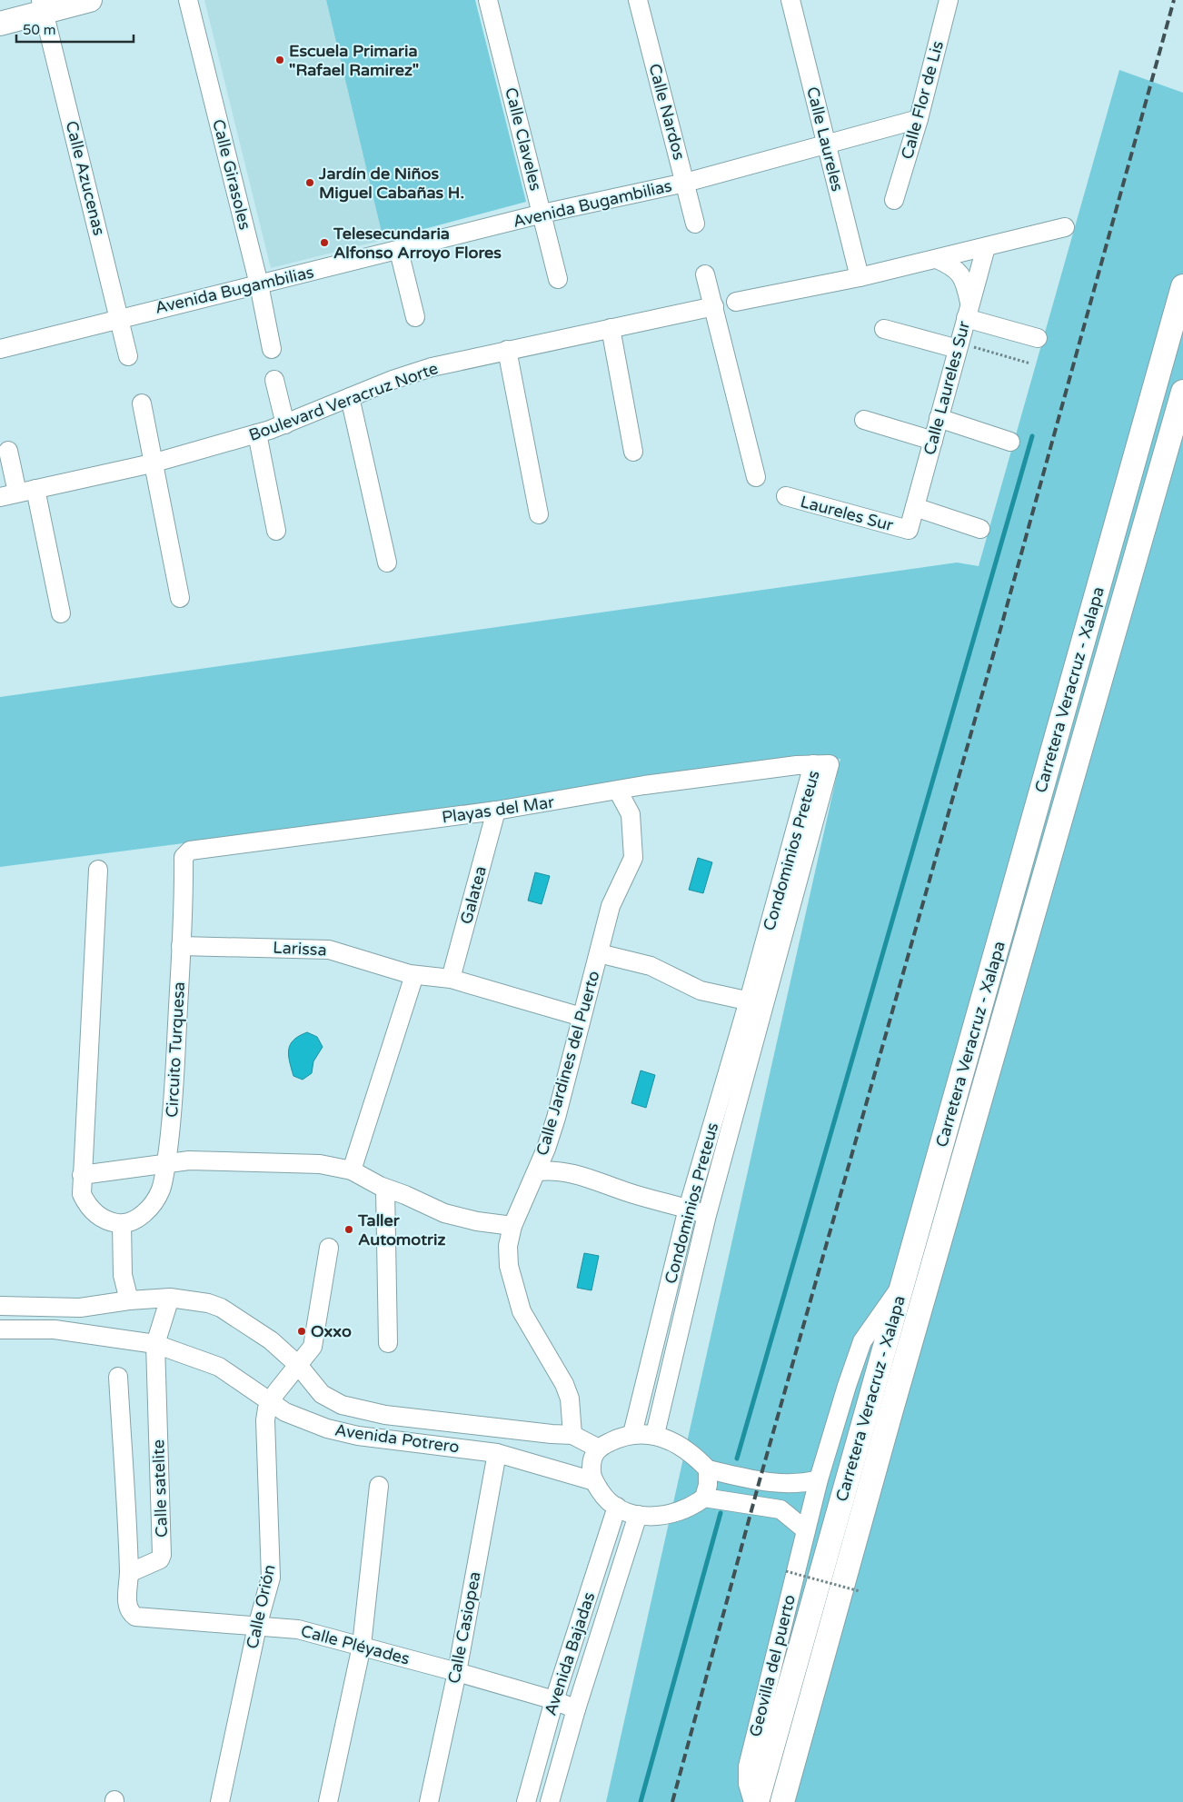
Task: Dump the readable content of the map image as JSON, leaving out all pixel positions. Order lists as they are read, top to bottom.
{
  "streets": {
    "main road": ["Carretera Veracruz - Xalapa"],
    "street": [
      "Calle Flor de Lis",
      "Calle Nardos",
      "Calle Claveles",
      "Calle Laureles",
      "Calle Girasoles",
      "Calle Azucenas",
      "Avenida Bugambilias",
      "Calle Laureles Sur",
      "Boulevard Veracruz Norte",
      "Laureles Sur",
      "Playas del Mar",
      "Condominios Preteus",
      "Galatea",
      "Larissa",
      "Circuito Turquesa",
      "Calle Jardines del Puerto",
      "Avenida Potrero",
      "Calle satelite",
      "Calle Orión",
      "Calle Casiopea",
      "Calle Pléyades",
      "Avenida Bajadas",
      "Geovilla del puerto"
    ]
  },
  "crossings": [
    ["Calle Flor de Lis", "Avenida Bugambilias"],
    ["Calle Nardos", "Avenida Bugambilias"],
    ["Calle Claveles", "Avenida Bugambilias"],
    ["Calle Laureles", "Avenida Bugambilias"],
    ["Calle Girasoles", "Avenida Bugambilias"],
    ["Calle Azucenas", "Avenida Bugambilias"],
    ["Calle Laureles Sur", "Laureles Sur"],
    ["Carretera Veracruz - Xalapa", "Geovilla del puerto"],
    ["Playas del Mar", "Condominios Preteus"],
    ["Playas del Mar", "Galatea"],
    ["Playas del Mar", "Circuito Turquesa"],
    ["Playas del Mar", "Calle Jardines del Puerto"],
    ["Condominios Preteus", "Avenida Potrero"],
    ["Condominios Preteus", "Avenida Bajadas"],
    ["Galatea", "Larissa"],
    ["Larissa", "Circuito Turquesa"],
    ["Larissa", "Calle Jardines del Puerto"],
    ["Calle Jardines del Puerto", "Avenida Potrero"],
    ["Avenida Potrero", "Calle satelite"],
    ["Avenida Potrero", "Calle Orión"],
    ["Avenida Potrero", "Calle Casiopea"],
    ["Avenida Potrero", "Avenida Bajadas"],
    ["Calle satelite", "Calle Pléyades"],
    ["Calle Orión", "Calle Pléyades"],
    ["Calle Casiopea", "Calle Pléyades"],
    ["Calle Pléyades", "Avenida Bajadas"]
  ],
  "places": [
    "Escuela Primaria \"Rafael Ramirez\"",
    "Jardín de Niños Miguel Cabañas H.",
    "Telesecundaria Alfonso Arroyo Flores",
    "Taller Automotriz",
    "Oxxo"
  ],
  "scale_bar": "50 m"
}
